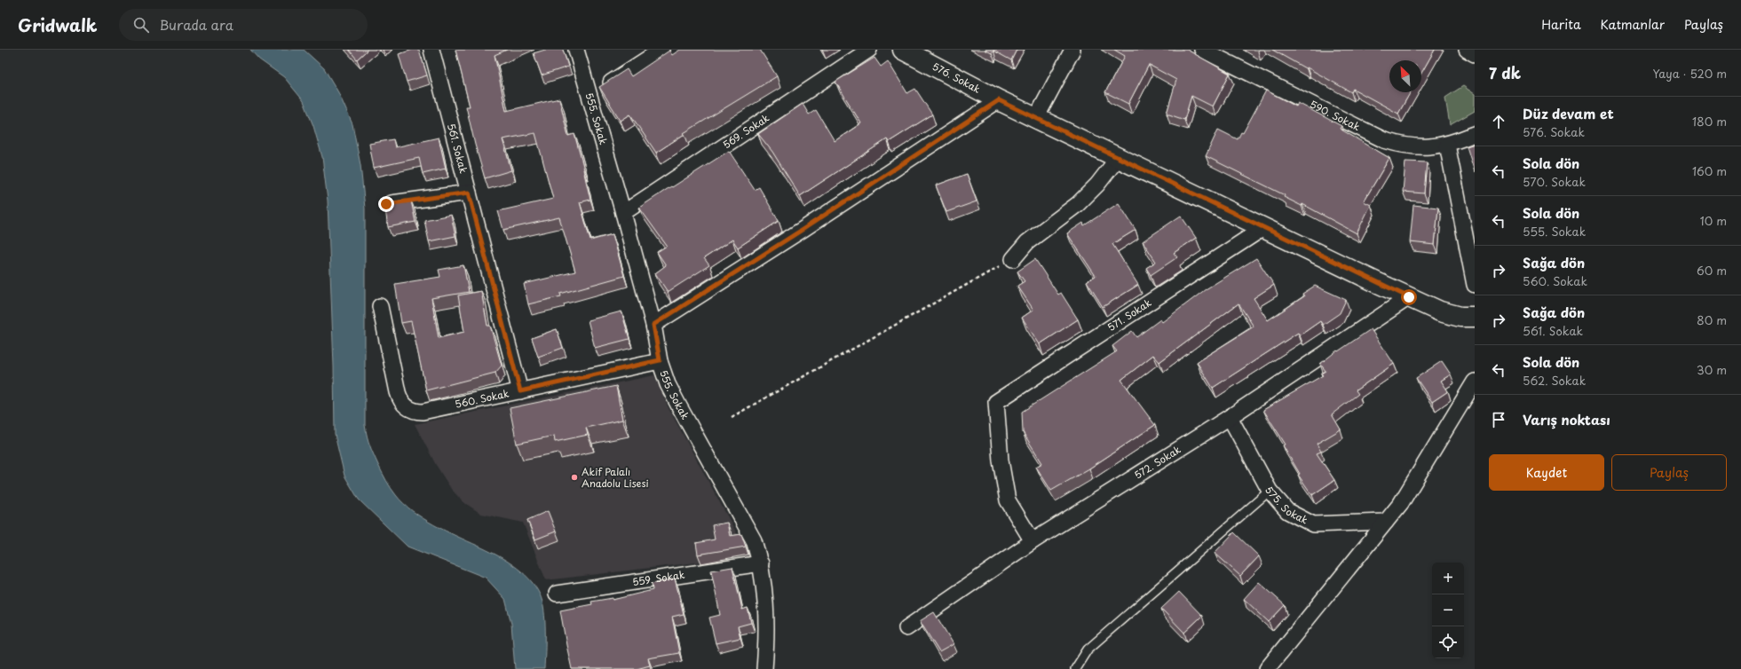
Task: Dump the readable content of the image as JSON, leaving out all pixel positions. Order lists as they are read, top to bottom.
{
  "streets": {
    "street": [
      "576. Sokak",
      "590. Sokak",
      "555. Sokak",
      "569. Sokak",
      "561. Sokak",
      "571. Sokak",
      "560. Sokak",
      "572. Sokak",
      "575. Sokak",
      "559. Sokak"
    ]
  },
  "crossings": [
    ["576. Sokak", "571. Sokak"],
    ["576. Sokak", "572. Sokak"],
    ["555. Sokak", "569. Sokak"],
    ["555. Sokak", "560. Sokak"],
    ["555. Sokak", "559. Sokak"],
    ["561. Sokak", "560. Sokak"],
    ["571. Sokak", "572. Sokak"],
    ["572. Sokak", "575. Sokak"]
  ],
  "places": ["Akif Palalı Anadolu Lisesi"],
  "north": "top left",
  "page": {
    "header": "Gridwalk",
    "search": "Burada ara",
    "nav": ["Harita", "Katmanlar", "Paylaş"],
    "heading": ["7 dk", "Yaya · 520 m"],
    "list": [
      ["Düz devam et", "576. Sokak", "180 m"],
      ["Sola dön", "570. Sokak", "160 m"],
      ["Sola dön", "555. Sokak", "10 m"],
      ["Sağa dön", "560. Sokak", "60 m"],
      ["Sağa dön", "561. Sokak", "80 m"],
      ["Sola dön", "562. Sokak", "30 m"],
      "Varış noktası"
    ],
    "buttons": ["Kaydet", "Paylaş"],
    "map_buttons": ["+", "−"]
  }
}
